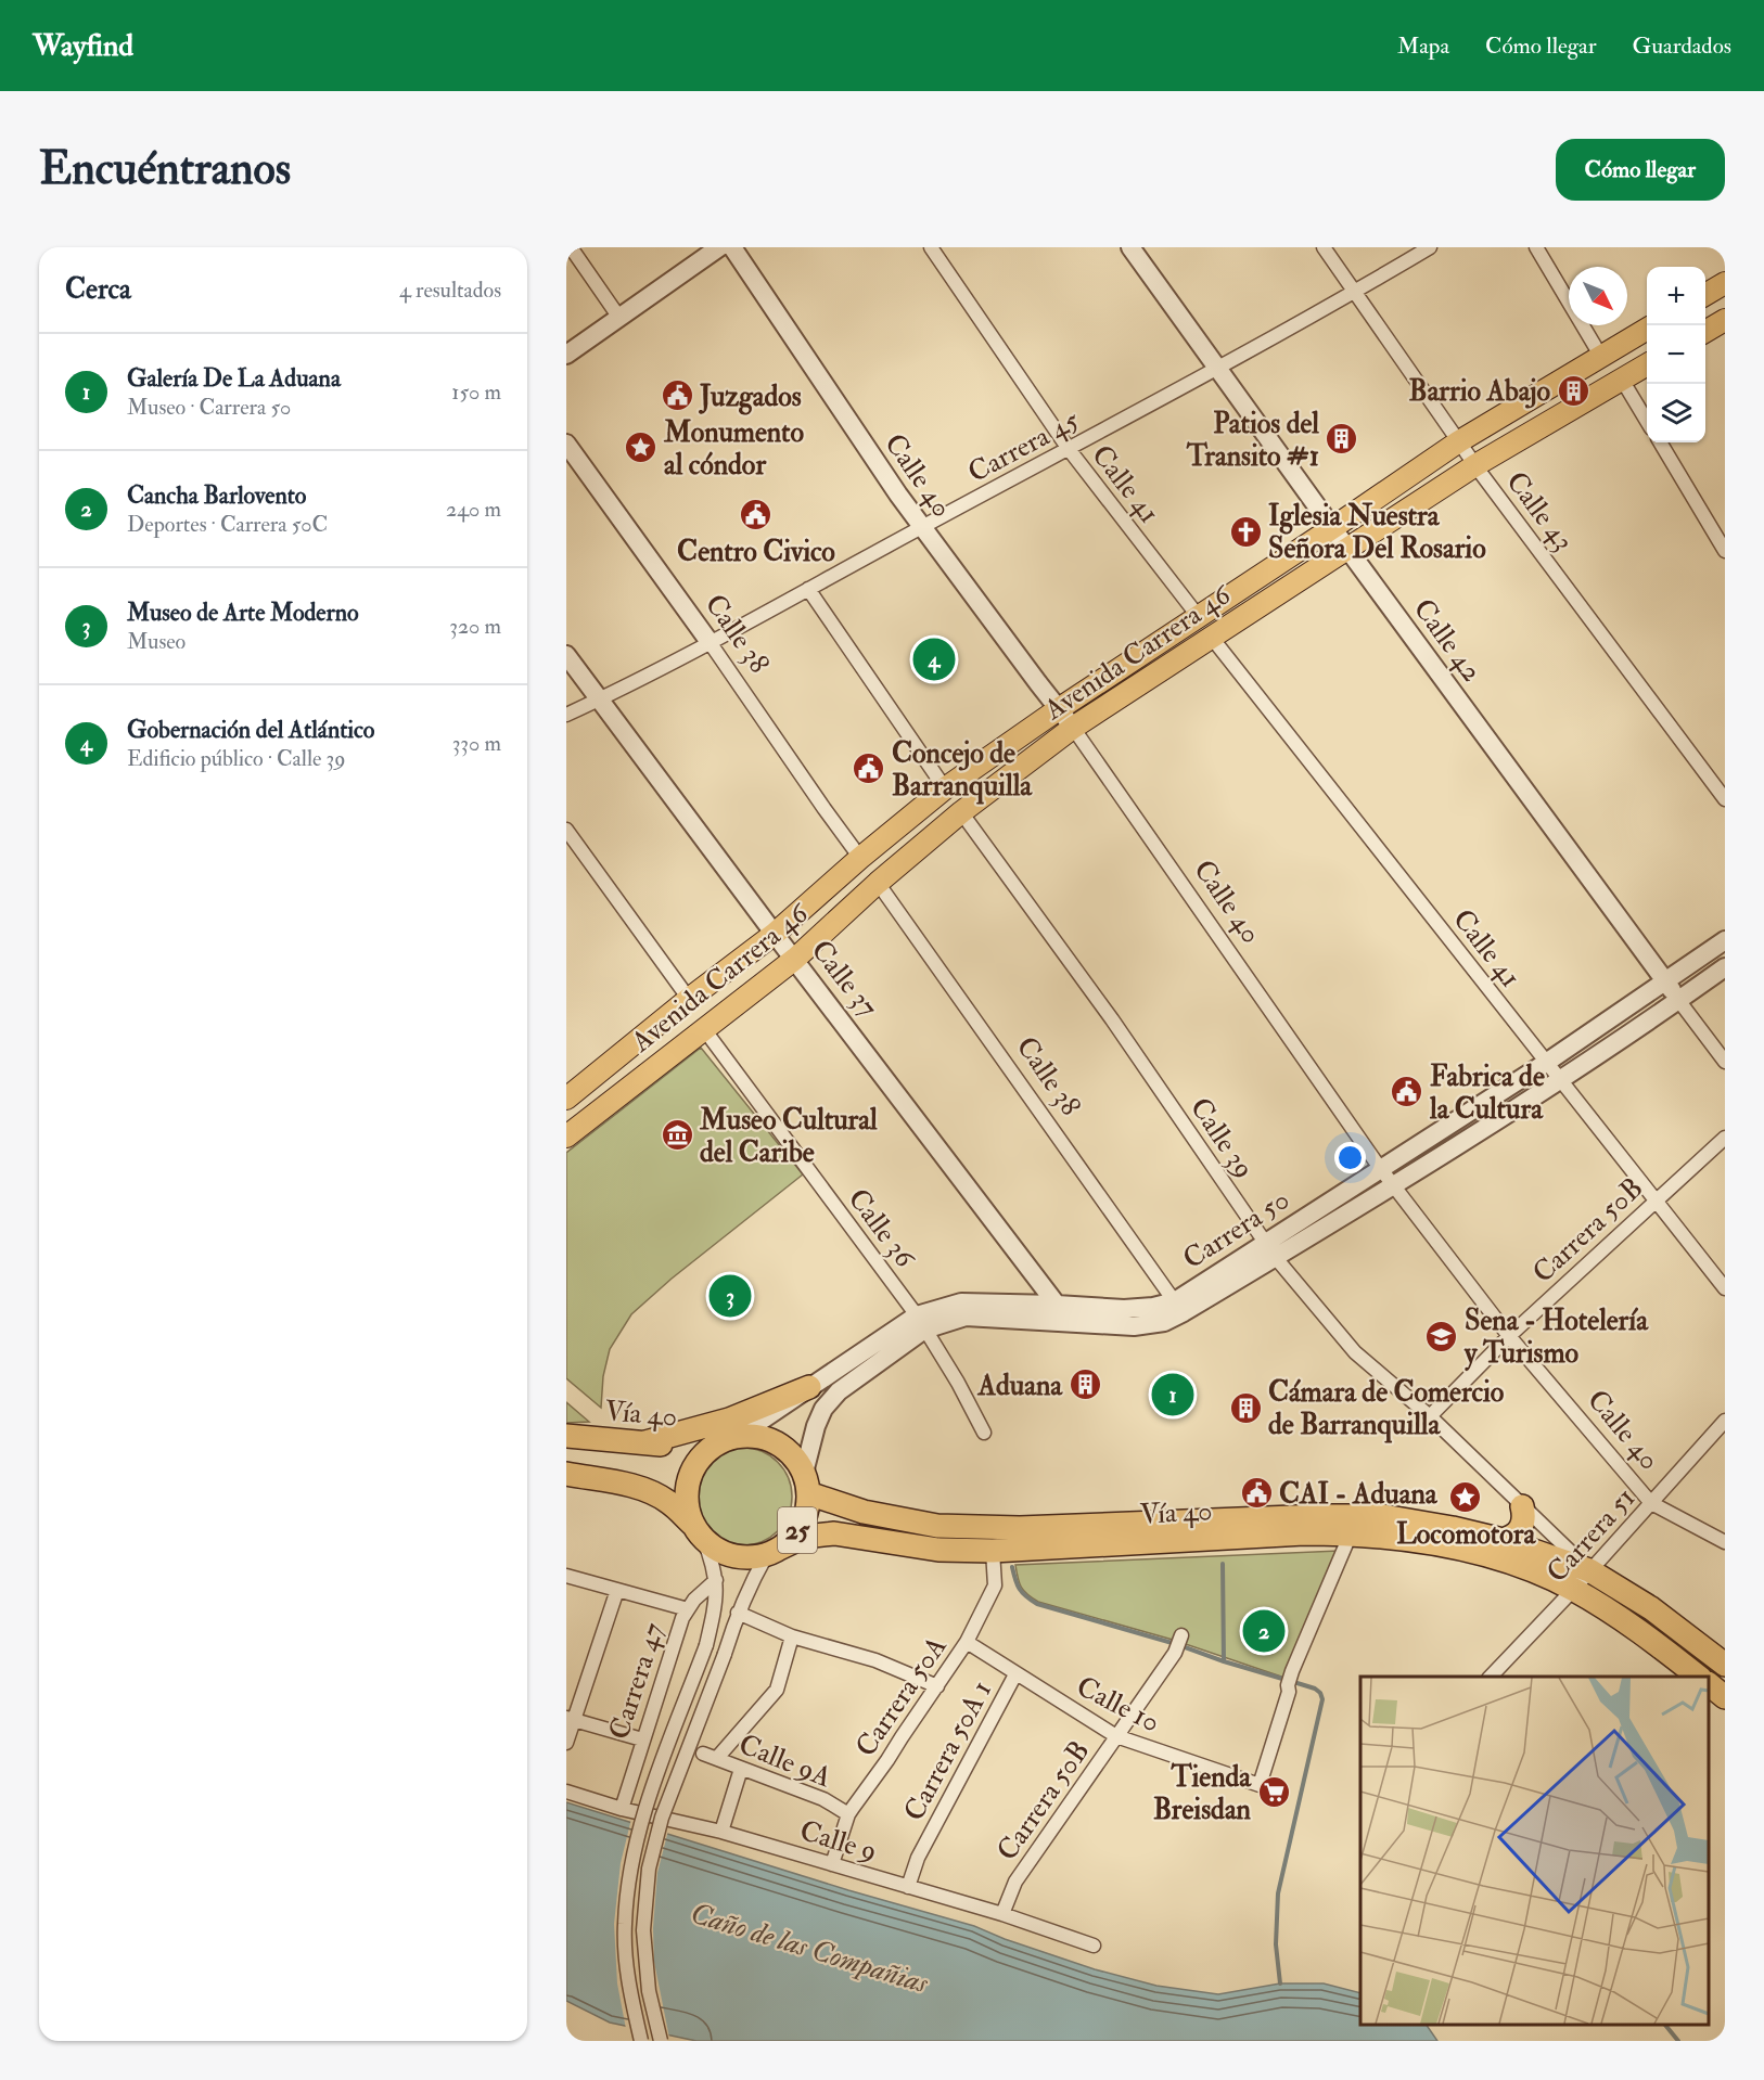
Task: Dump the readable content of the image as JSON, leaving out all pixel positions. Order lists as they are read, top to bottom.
{
  "streets": {
    "highway": ["Vía 40", "25"],
    "main road": ["Avenida Carrera 46"],
    "street": [
      "Carrera 45",
      "Calle 40",
      "Calle 41",
      "Calle 43",
      "Calle 38",
      "Calle 42",
      "Calle 37",
      "Calle 39",
      "Calle 36",
      "Carrera 50",
      "Carrera 50B",
      "Carrera 51",
      "Carrera 47",
      "Carrera 50A",
      "Calle 10",
      "Carrera 50A 1",
      "Calle 9A",
      "Calle 9"
    ]
  },
  "crossings": [
    ["Carrera 45", "Calle 40"],
    ["Carrera 45", "Calle 41"],
    ["Carrera 45", "Calle 43"],
    ["Carrera 45", "Calle 38"],
    ["Carrera 45", "Calle 42"],
    ["Carrera 45", "Calle 37"],
    ["Calle 40", "Avenida Carrera 46"],
    ["Calle 40", "Carrera 50"],
    ["Calle 40", "Carrera 50B"],
    ["Calle 40", "Carrera 51"],
    ["Calle 41", "Avenida Carrera 46"],
    ["Calle 41", "Carrera 50"],
    ["Calle 41", "Carrera 50B"],
    ["Calle 43", "Avenida Carrera 46"],
    ["Calle 38", "Avenida Carrera 46"],
    ["Calle 38", "Carrera 50"],
    ["Calle 42", "Avenida Carrera 46"],
    ["Calle 42", "Carrera 50"],
    ["Avenida Carrera 46", "Calle 37"],
    ["Avenida Carrera 46", "Calle 39"],
    ["Avenida Carrera 46", "Calle 36"],
    ["Calle 37", "Carrera 50"],
    ["Calle 39", "Carrera 50"],
    ["Calle 39", "Carrera 50B"],
    ["Calle 39", "Vía 40"],
    ["Calle 39", "Carrera 51"],
    ["Calle 36", "Carrera 50"],
    ["Carrera 50", "Vía 40"],
    ["Carrera 50", "25"],
    ["Carrera 50B", "Calle 10"],
    ["Carrera 50B", "Calle 9"],
    ["Vía 40", "25"],
    ["Vía 40", "Carrera 51"],
    ["Vía 40", "Carrera 50A"],
    ["Vía 40", "Calle 10"],
    ["Carrera 47", "Calle 9"],
    ["Carrera 50A", "Calle 10"],
    ["Carrera 50A", "Calle 9A"],
    ["Carrera 50A", "Calle 9"],
    ["Calle 10", "Carrera 50A 1"],
    ["Carrera 50A 1", "Calle 9"]
  ],
  "water": ["Caño de las Compañias"],
  "places": {
    "building": [
      "Barrio Abajo",
      "Patios del Transito #1",
      "Aduana",
      "Cámara de Comercio de Barranquilla"
    ],
    "public building": [
      "Juzgados",
      "Centro Civico",
      "Concejo de Barranquilla",
      "Fabrica de la Cultura",
      "CAI - Aduana"
    ],
    "place": ["Monumento al cóndor", "Locomotora"],
    "church": ["Iglesia Nuestra Señora Del Rosario"],
    "museum": ["Museo Cultural del Caribe"],
    "school or university": ["Sena - Hotelería y Turismo"],
    "supermarket": ["Tienda Breisdan"]
  },
  "north": "bottom right",
  "page": {
    "header": "Wayfind",
    "nav": ["Mapa", "Cómo llegar", "Guardados"],
    "buttons": "Cómo llegar",
    "title": "Encuéntranos",
    "heading": ["Cerca", "4 resultados"],
    "map_buttons": ["+", "−"],
    "list": [
      {
        "mark": "1",
        "name": "Galería De La Aduana",
        "note": "Museo · Carrera 50",
        "value": "150 m"
      },
      {
        "mark": "2",
        "name": "Cancha Barlovento",
        "note": "Deportes · Carrera 50C",
        "value": "240 m"
      },
      {
        "mark": "3",
        "name": "Museo de Arte Moderno",
        "note": "Museo",
        "value": "320 m"
      },
      {
        "mark": "4",
        "name": "Gobernación del Atlántico",
        "note": "Edificio público · Calle 39",
        "value": "330 m"
      }
    ],
    "pins": [
      "4",
      "3",
      "1",
      "2"
    ]
  }
}
